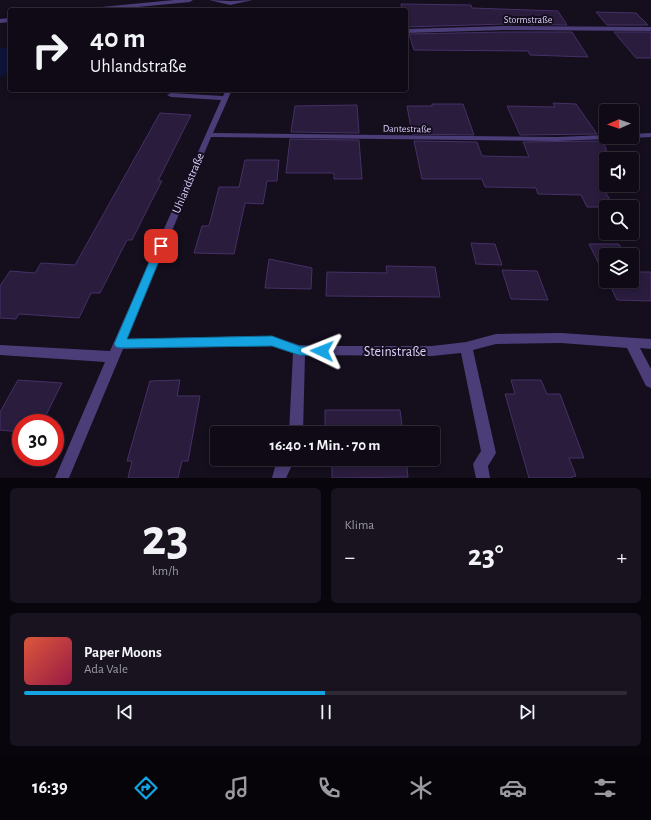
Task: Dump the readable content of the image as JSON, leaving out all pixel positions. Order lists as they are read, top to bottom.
{
  "streets": {
    "street": [
      "Stormstraße",
      "Dantestraße",
      "Uhlandstraße",
      "Steinstraße"
    ]
  },
  "crossings": [
    ["Dantestraße", "Uhlandstraße"],
    ["Uhlandstraße", "Steinstraße"]
  ],
  "north": "left",
  "page": {
    "turn": ["40 m", "Uhlandstraße"],
    "limit": "30",
    "trip": "16:40 · 1 Min. · 70 m",
    "tile": [
      ["23", "km/h"],
      "Klima"
    ],
    "heat": ["−", "23°", "+"],
    "song": ["Paper Moons", "Ada Vale"],
    "tabs": "16:39"
  }
}
